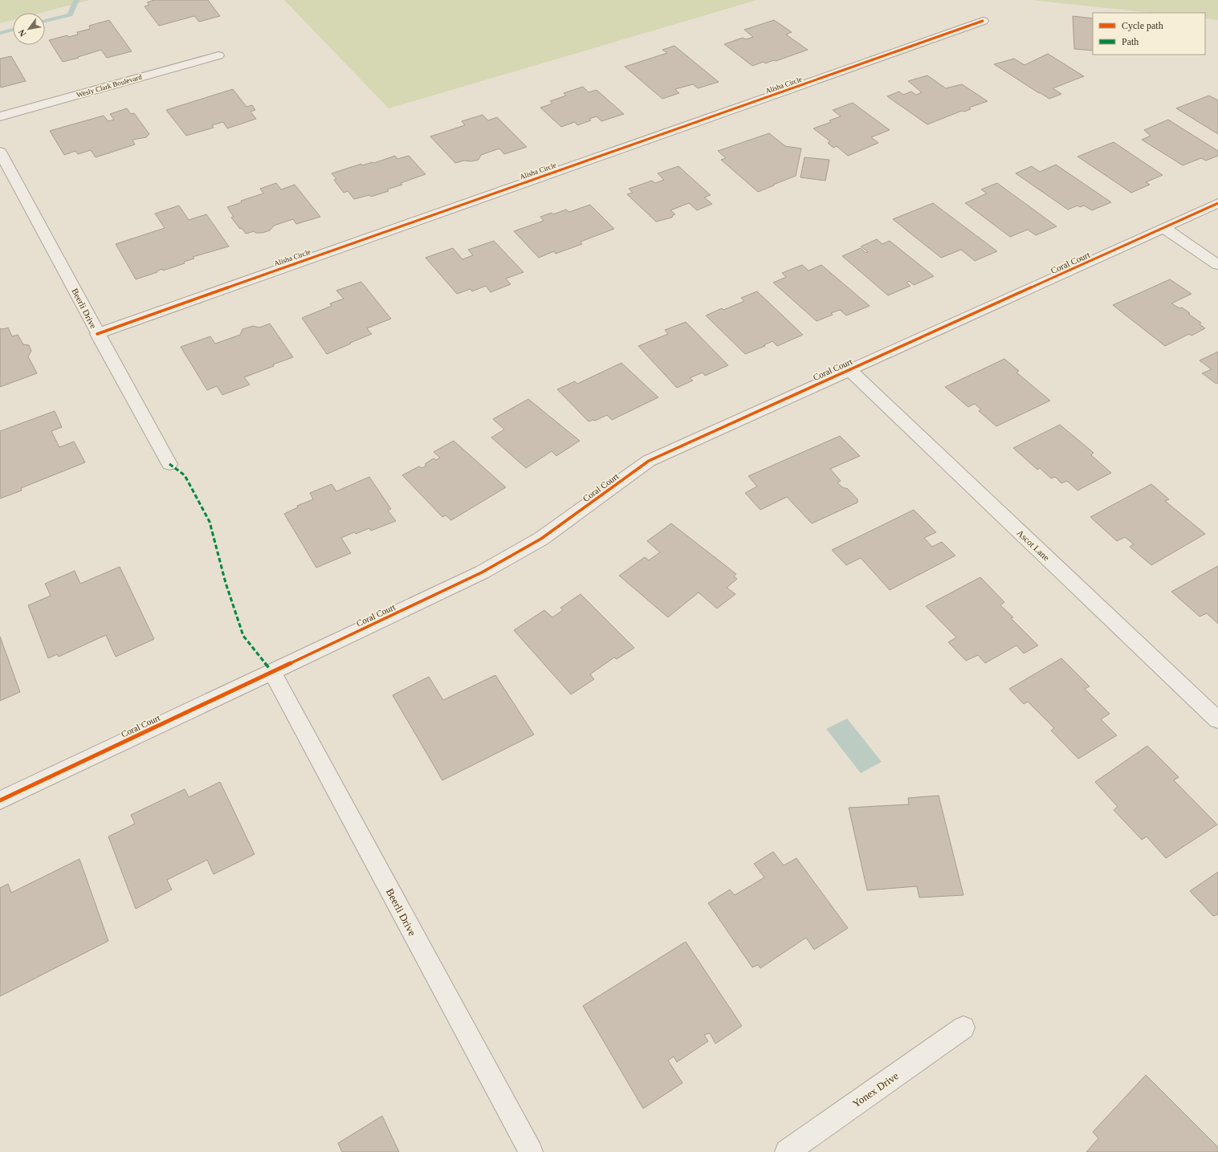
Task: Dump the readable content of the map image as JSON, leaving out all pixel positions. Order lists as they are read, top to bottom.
{
  "streets": {
    "street": [
      "Alisha Circle",
      "Wesly Clark Boulevard",
      "Coral Court",
      "Beerli Drive",
      "Ascot Lane",
      "Yonex Drive"
    ]
  },
  "crossings": [
    ["Alisha Circle", "Beerli Drive"],
    ["Coral Court", "Beerli Drive"],
    ["Coral Court", "Ascot Lane"]
  ],
  "legend": ["Cycle path", "Path"],
  "north": "bottom left"
}
